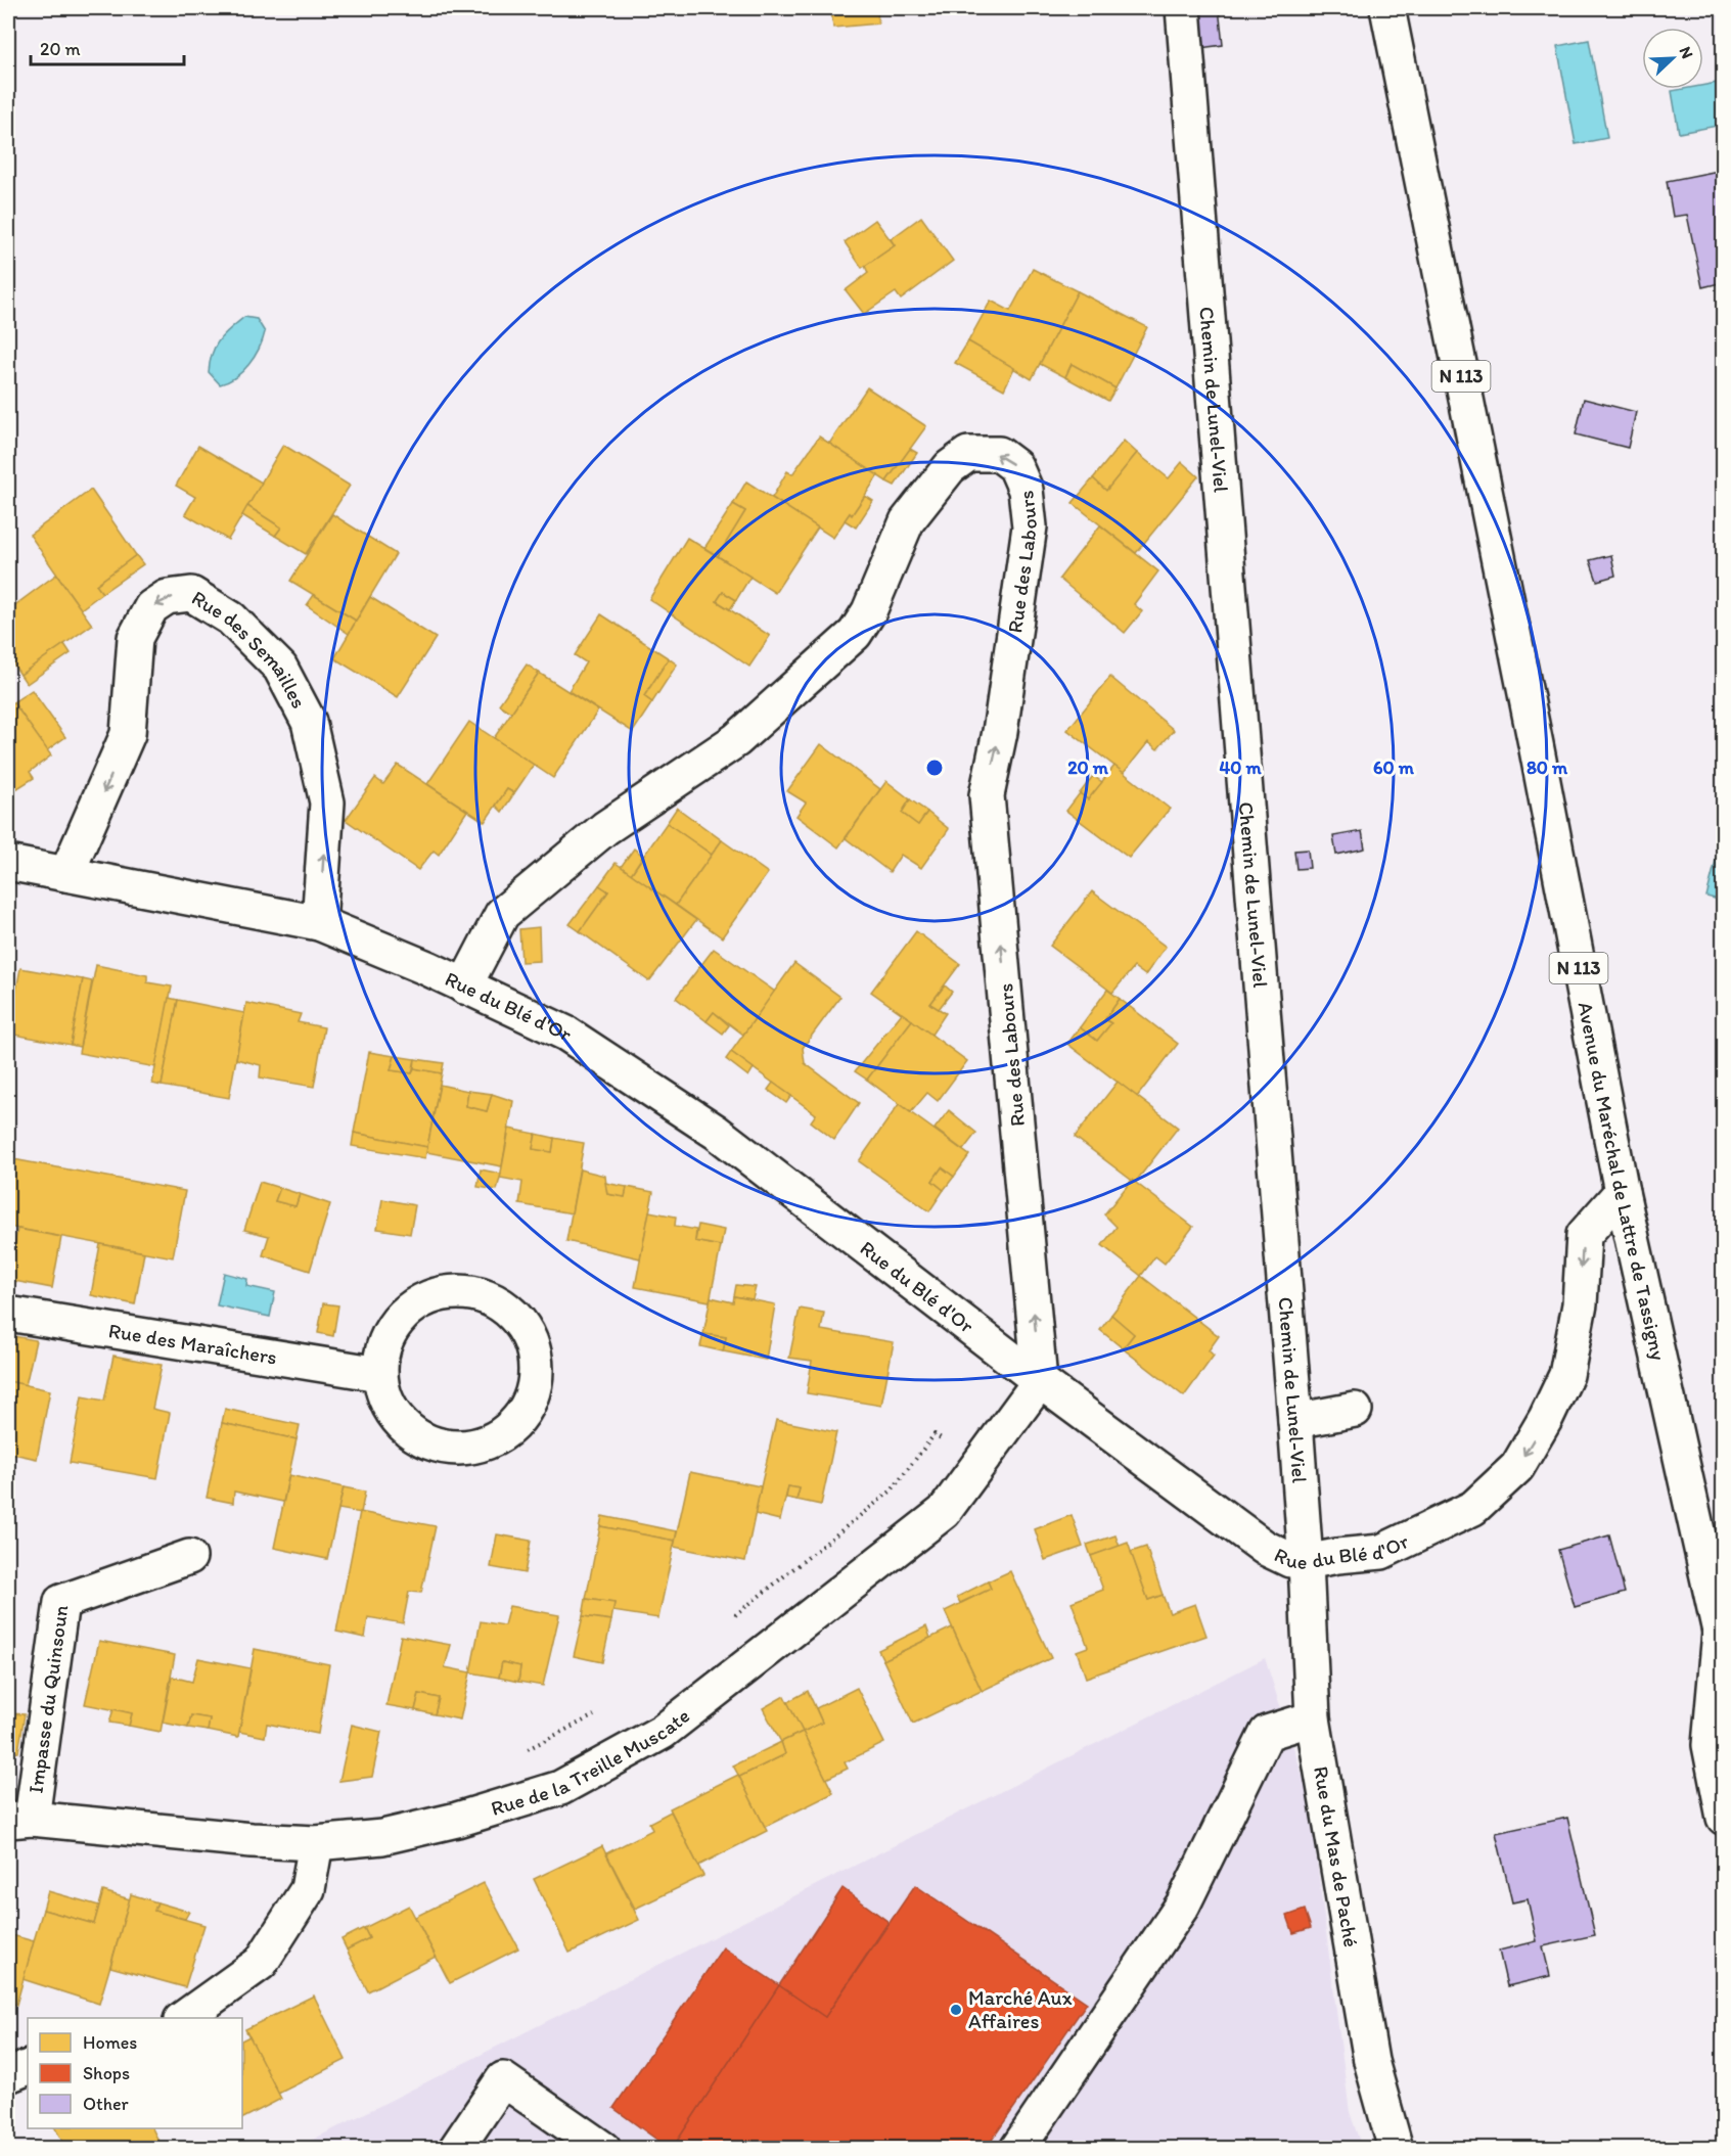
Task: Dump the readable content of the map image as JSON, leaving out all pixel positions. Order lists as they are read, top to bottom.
{
  "streets": {
    "street": [
      "N 113",
      "Chemin de Lunel-Viel",
      "Rue des Labours",
      "Rue des Semailles",
      "Rue du Blé d'Or",
      "Avenue du Maréchal de Lattre de Tassigny",
      "Rue des Maraîchers",
      "Impasse du Quinsoun",
      "Rue de la Treille Muscate",
      "Rue du Mas de Paché"
    ]
  },
  "crossings": [
    ["Chemin de Lunel-Viel", "Rue du Blé d'Or"],
    ["Chemin de Lunel-Viel", "Rue du Mas de Paché"],
    ["Rue des Labours", "Rue du Blé d'Or"],
    ["Rue des Labours", "Rue de la Treille Muscate"],
    ["Rue des Semailles", "Rue du Blé d'Or"],
    ["Rue du Blé d'Or", "Avenue du Maréchal de Lattre de Tassigny"],
    ["Rue du Blé d'Or", "Rue de la Treille Muscate"],
    ["Rue du Blé d'Or", "Rue du Mas de Paché"],
    ["Impasse du Quinsoun", "Rue de la Treille Muscate"]
  ],
  "places": ["Marché Aux Affaires"],
  "legend": ["Homes", "Shops", "Other"],
  "scale_bar": "20 m",
  "north": "top right",
  "rings": [
    "20 m",
    "40 m",
    "60 m",
    "80 m"
  ]
}
